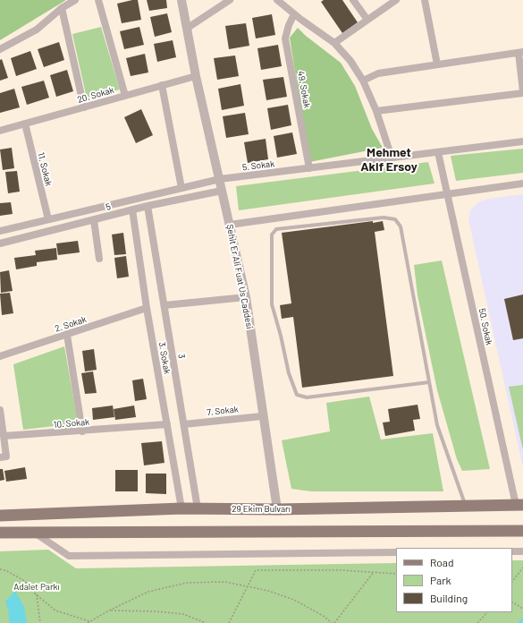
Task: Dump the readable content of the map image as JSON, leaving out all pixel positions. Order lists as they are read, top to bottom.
{
  "streets": {
    "main road": ["29 Ekim Bulvarı"],
    "street": [
      "49. Sokak",
      "20. Sokak",
      "5. Sokak",
      "11. Sokak",
      "5",
      "Şehit Er Ali Fuat Us Caddesi",
      "2. Sokak",
      "50. Sokak",
      "3",
      "3. Sokak",
      "7. Sokak",
      "10. Sokak"
    ]
  },
  "crossings": [
    ["49. Sokak", "5. Sokak"],
    ["20. Sokak", "11. Sokak"],
    ["20. Sokak", "Şehit Er Ali Fuat Us Caddesi"],
    ["5. Sokak", "11. Sokak"],
    ["5. Sokak", "Şehit Er Ali Fuat Us Caddesi"],
    ["5. Sokak", "50. Sokak"],
    ["5", "Şehit Er Ali Fuat Us Caddesi"],
    ["5", "3"],
    ["5", "3. Sokak"],
    ["Şehit Er Ali Fuat Us Caddesi", "7. Sokak"],
    ["Şehit Er Ali Fuat Us Caddesi", "29 Ekim Bulvarı"],
    ["2. Sokak", "3. Sokak"],
    ["50. Sokak", "29 Ekim Bulvarı"],
    ["3", "7. Sokak"],
    ["3", "29 Ekim Bulvarı"],
    ["3. Sokak", "10. Sokak"],
    ["3. Sokak", "29 Ekim Bulvarı"]
  ],
  "districts": ["Mehmet Akif Ersoy"],
  "parks": ["Adalet Parkı"],
  "legend": ["Road", "Park", "Building"]
}
